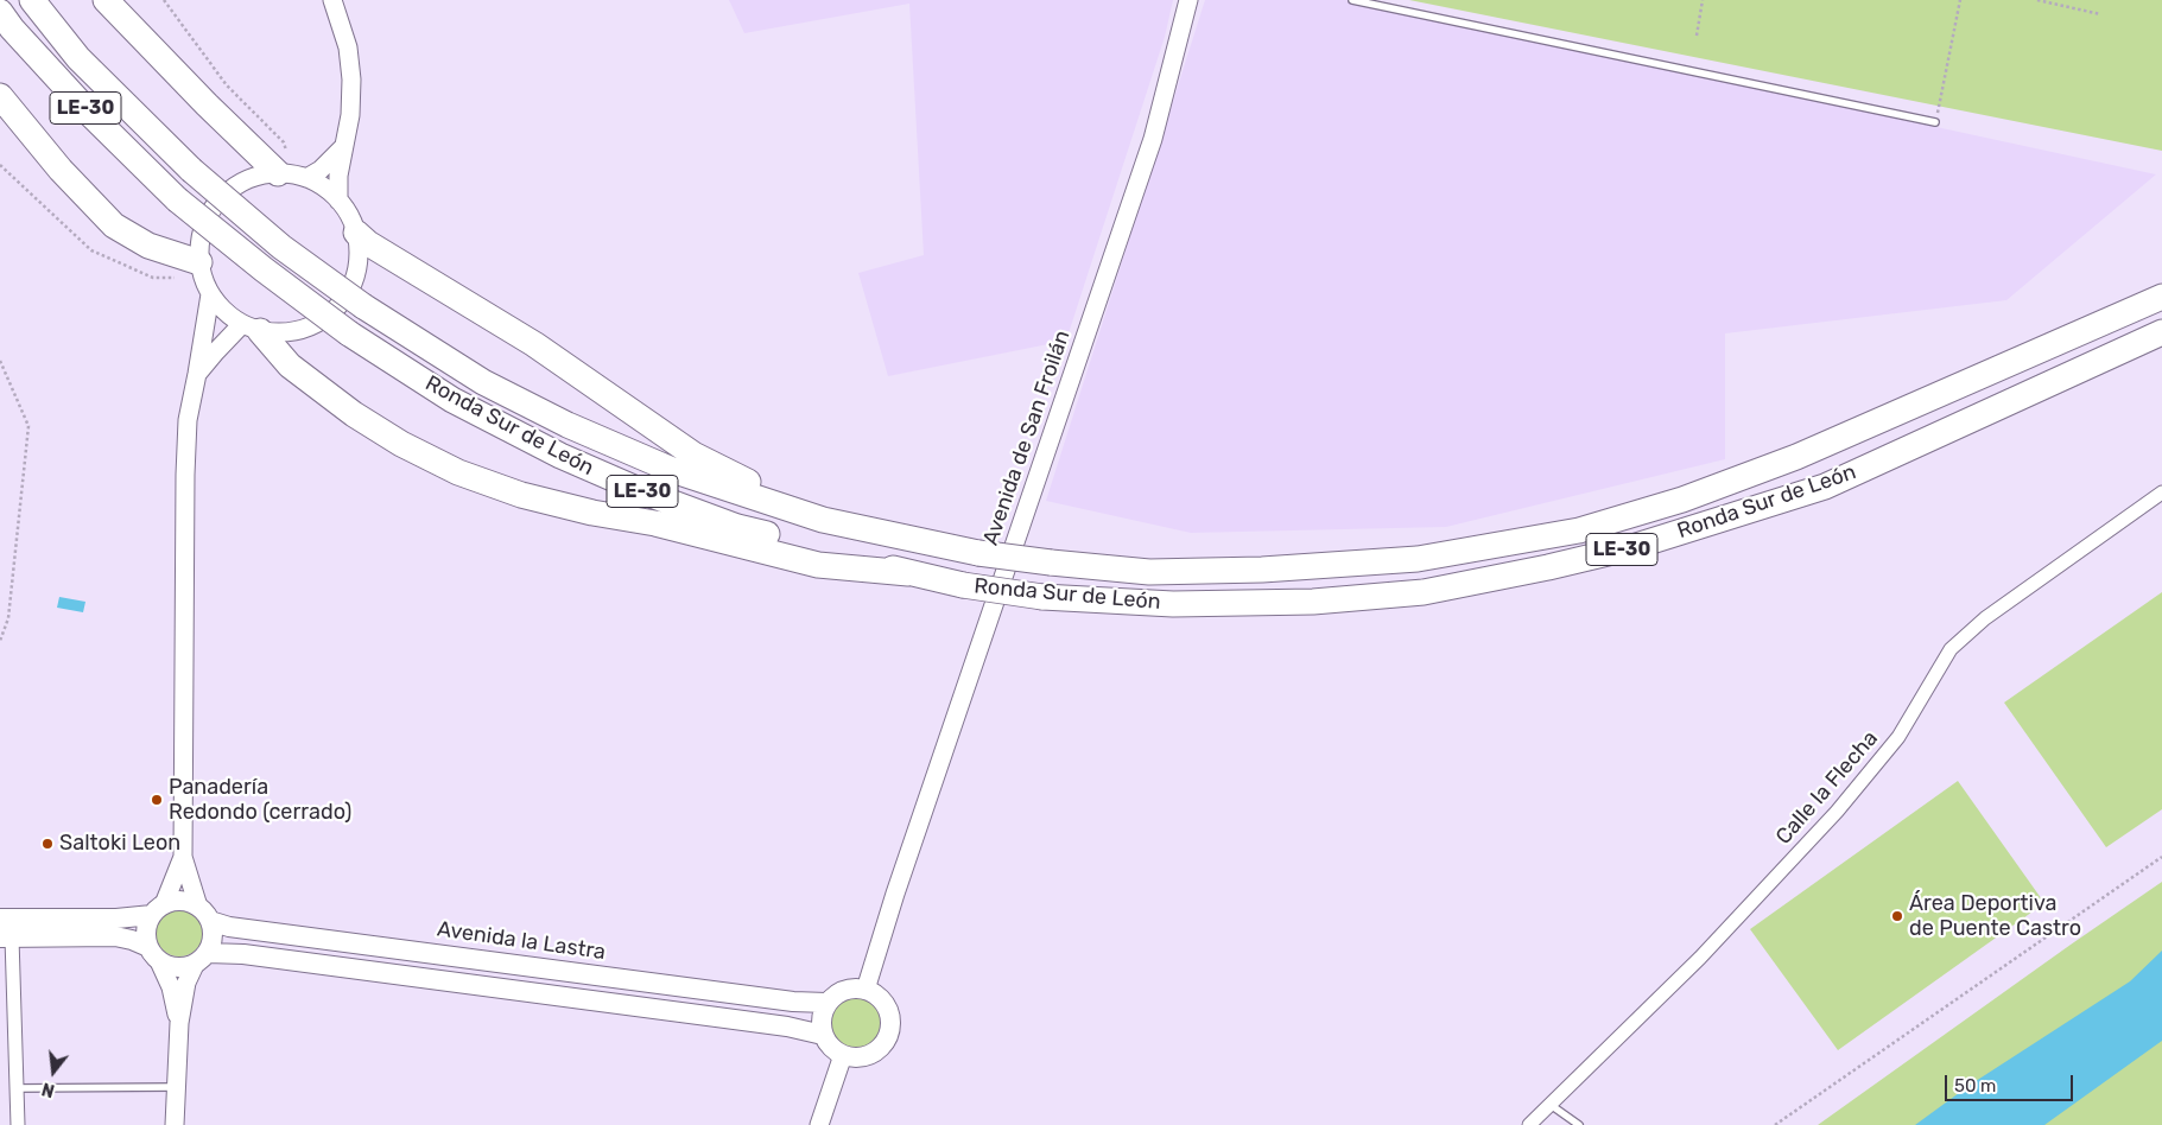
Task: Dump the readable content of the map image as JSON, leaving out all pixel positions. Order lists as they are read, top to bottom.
{
  "streets": {
    "highway": ["LE-30", "Ronda Sur de León"],
    "main road": ["Avenida la Lastra"],
    "street": ["Avenida de San Froilán", "Calle la Flecha"]
  },
  "crossings": [
    ["Avenida de San Froilán", "Avenida la Lastra"]
  ],
  "places": ["Panadería Redondo (cerrado)", "Saltoki Leon", "Área Deportiva de Puente Castro"],
  "scale_bar": "50 m",
  "north": "bottom"
}
